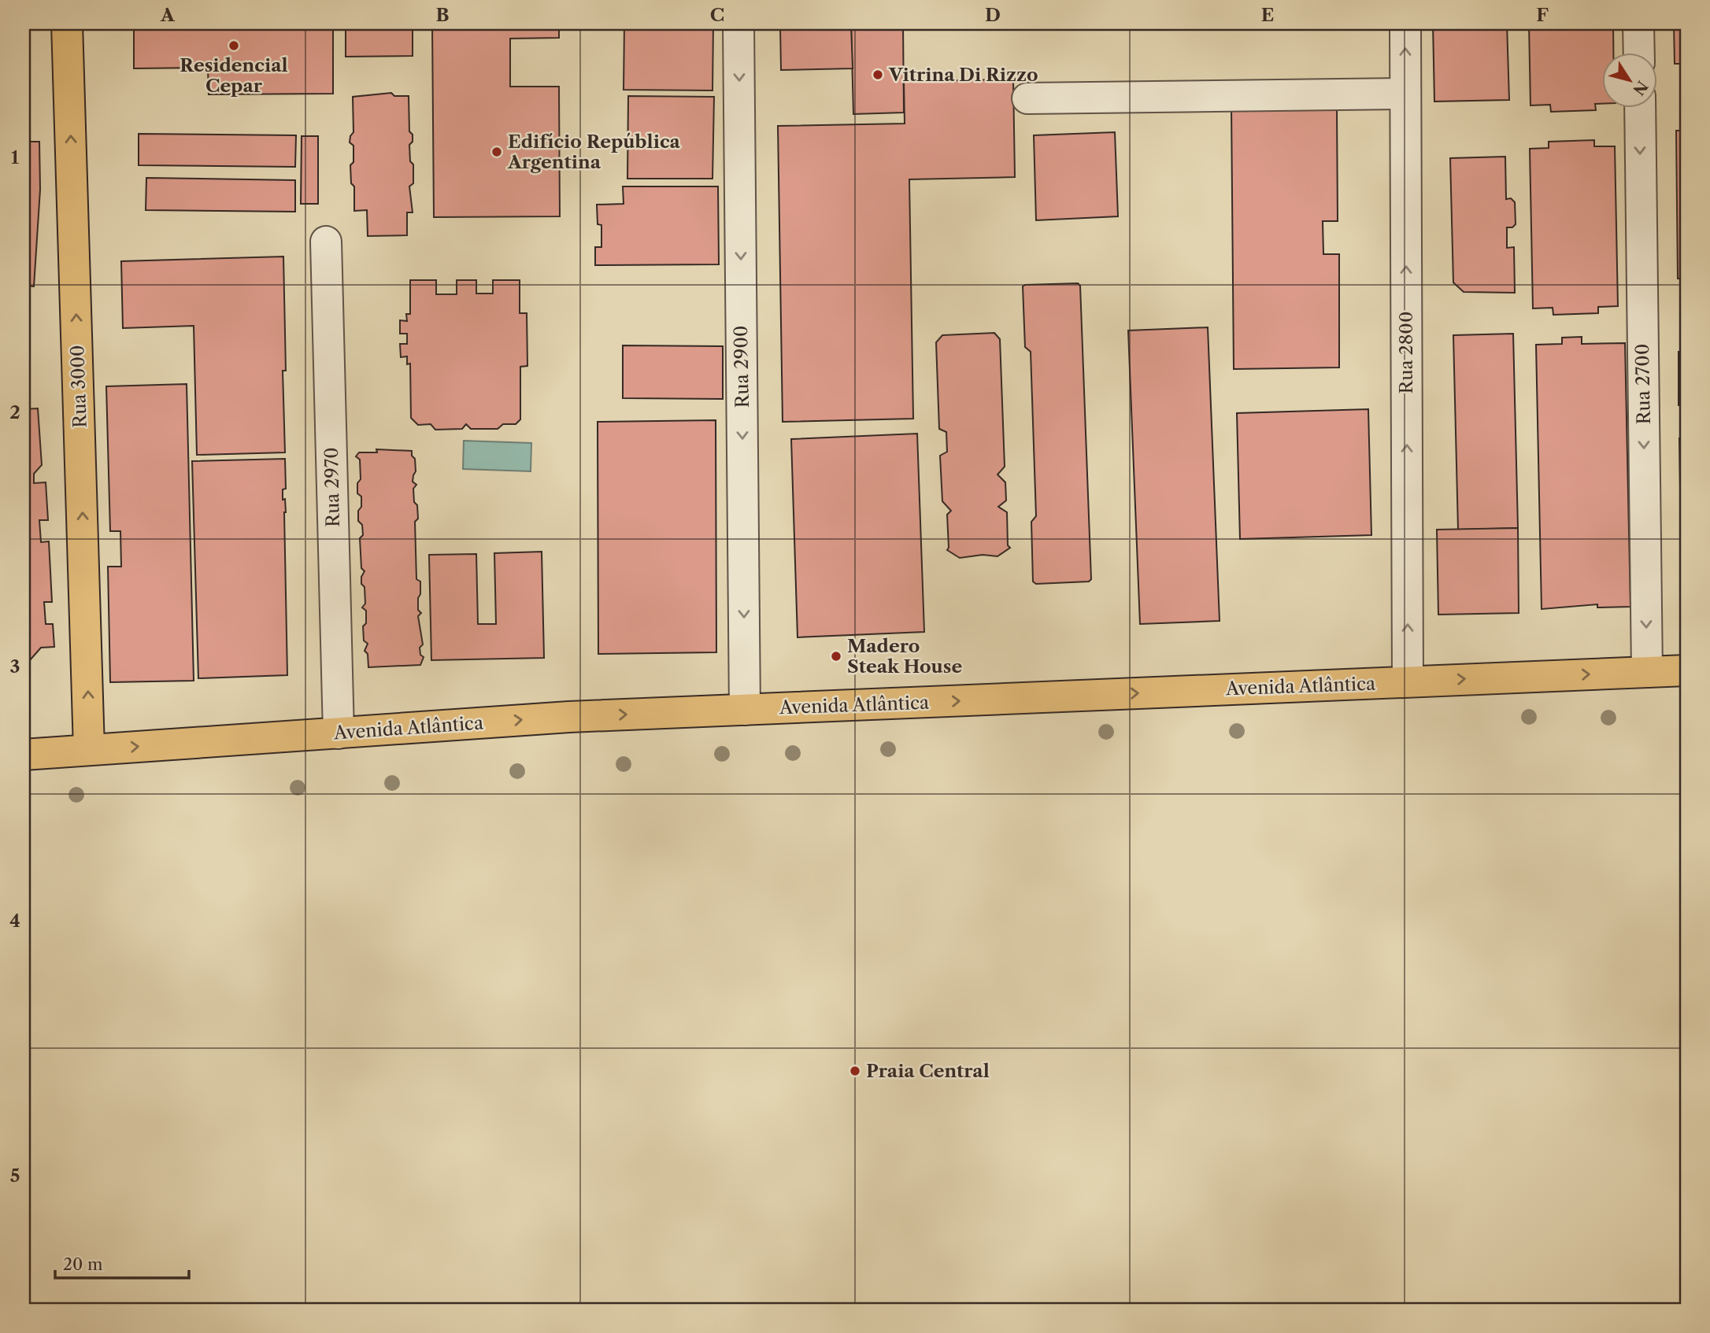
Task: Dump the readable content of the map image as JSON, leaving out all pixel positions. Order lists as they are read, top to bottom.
{
  "streets": {
    "main road": ["Rua 3000", "Avenida Atlântica"],
    "street": [
      "Rua 2800",
      "Rua 2900",
      "Rua 2700",
      "Rua 2970"
    ]
  },
  "crossings": [
    ["Rua 2800", "Avenida Atlântica"],
    ["Rua 2900", "Avenida Atlântica"],
    ["Rua 2700", "Avenida Atlântica"],
    ["Rua 3000", "Avenida Atlântica"],
    ["Rua 2970", "Avenida Atlântica"]
  ],
  "one_way": [
    "Rua 2800",
    "Rua 2900",
    "Rua 2700",
    "Rua 3000",
    "Avenida Atlântica"
  ],
  "places": [
    "Residencial Cepar",
    "Vitrina Di Rizzo",
    "Edifício República Argentina",
    "Madero Steak House",
    "Praia Central"
  ],
  "scale_bar": "20 m",
  "north": "bottom right",
  "grid": {
    "columns": [
      "A",
      "B",
      "C",
      "D",
      "E",
      "F"
    ],
    "rows": [
      "1",
      "2",
      "3",
      "4",
      "5"
    ]
  }
}
